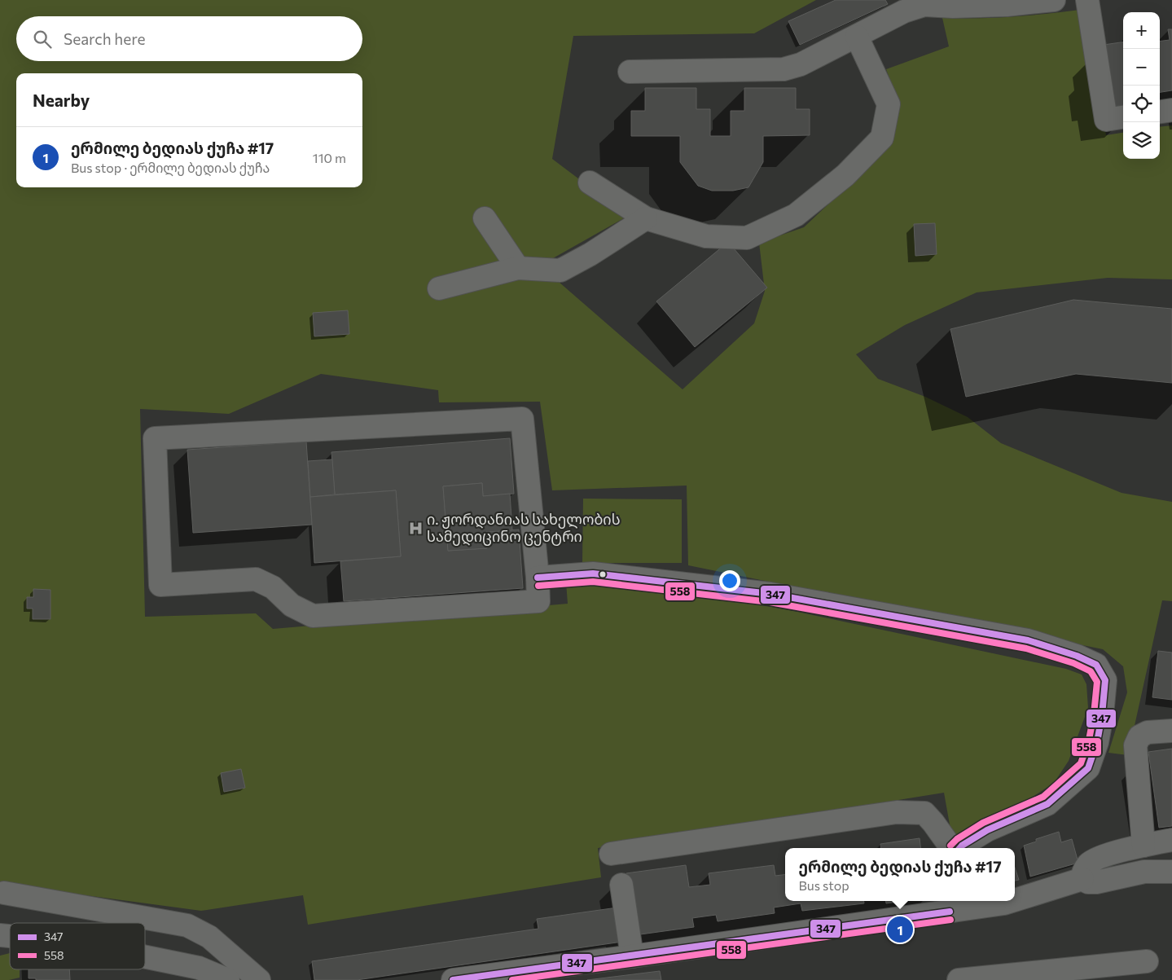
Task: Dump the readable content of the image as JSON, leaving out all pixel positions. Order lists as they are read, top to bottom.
{
  "places": {
    "hospital": ["ი. ჟორდანიას სახელობის სამედიცინო ცენტრი"]
  },
  "lines": ["transit line 347", "transit line 558"],
  "legend": ["347", "558"],
  "page": {
    "map_buttons": ["+", "−"],
    "search": "Search here",
    "heading": "Nearby",
    "list": [
      {
        "mark": "1",
        "name": "ერმილე ბედიას ქუჩა #17",
        "note": "Bus stop · ერმილე ბედიას ქუჩა",
        "value": "110 m"
      }
    ],
    "popup": ["ერმილე ბედიას ქუჩა #17", "Bus stop"],
    "pins": "1"
  }
}
